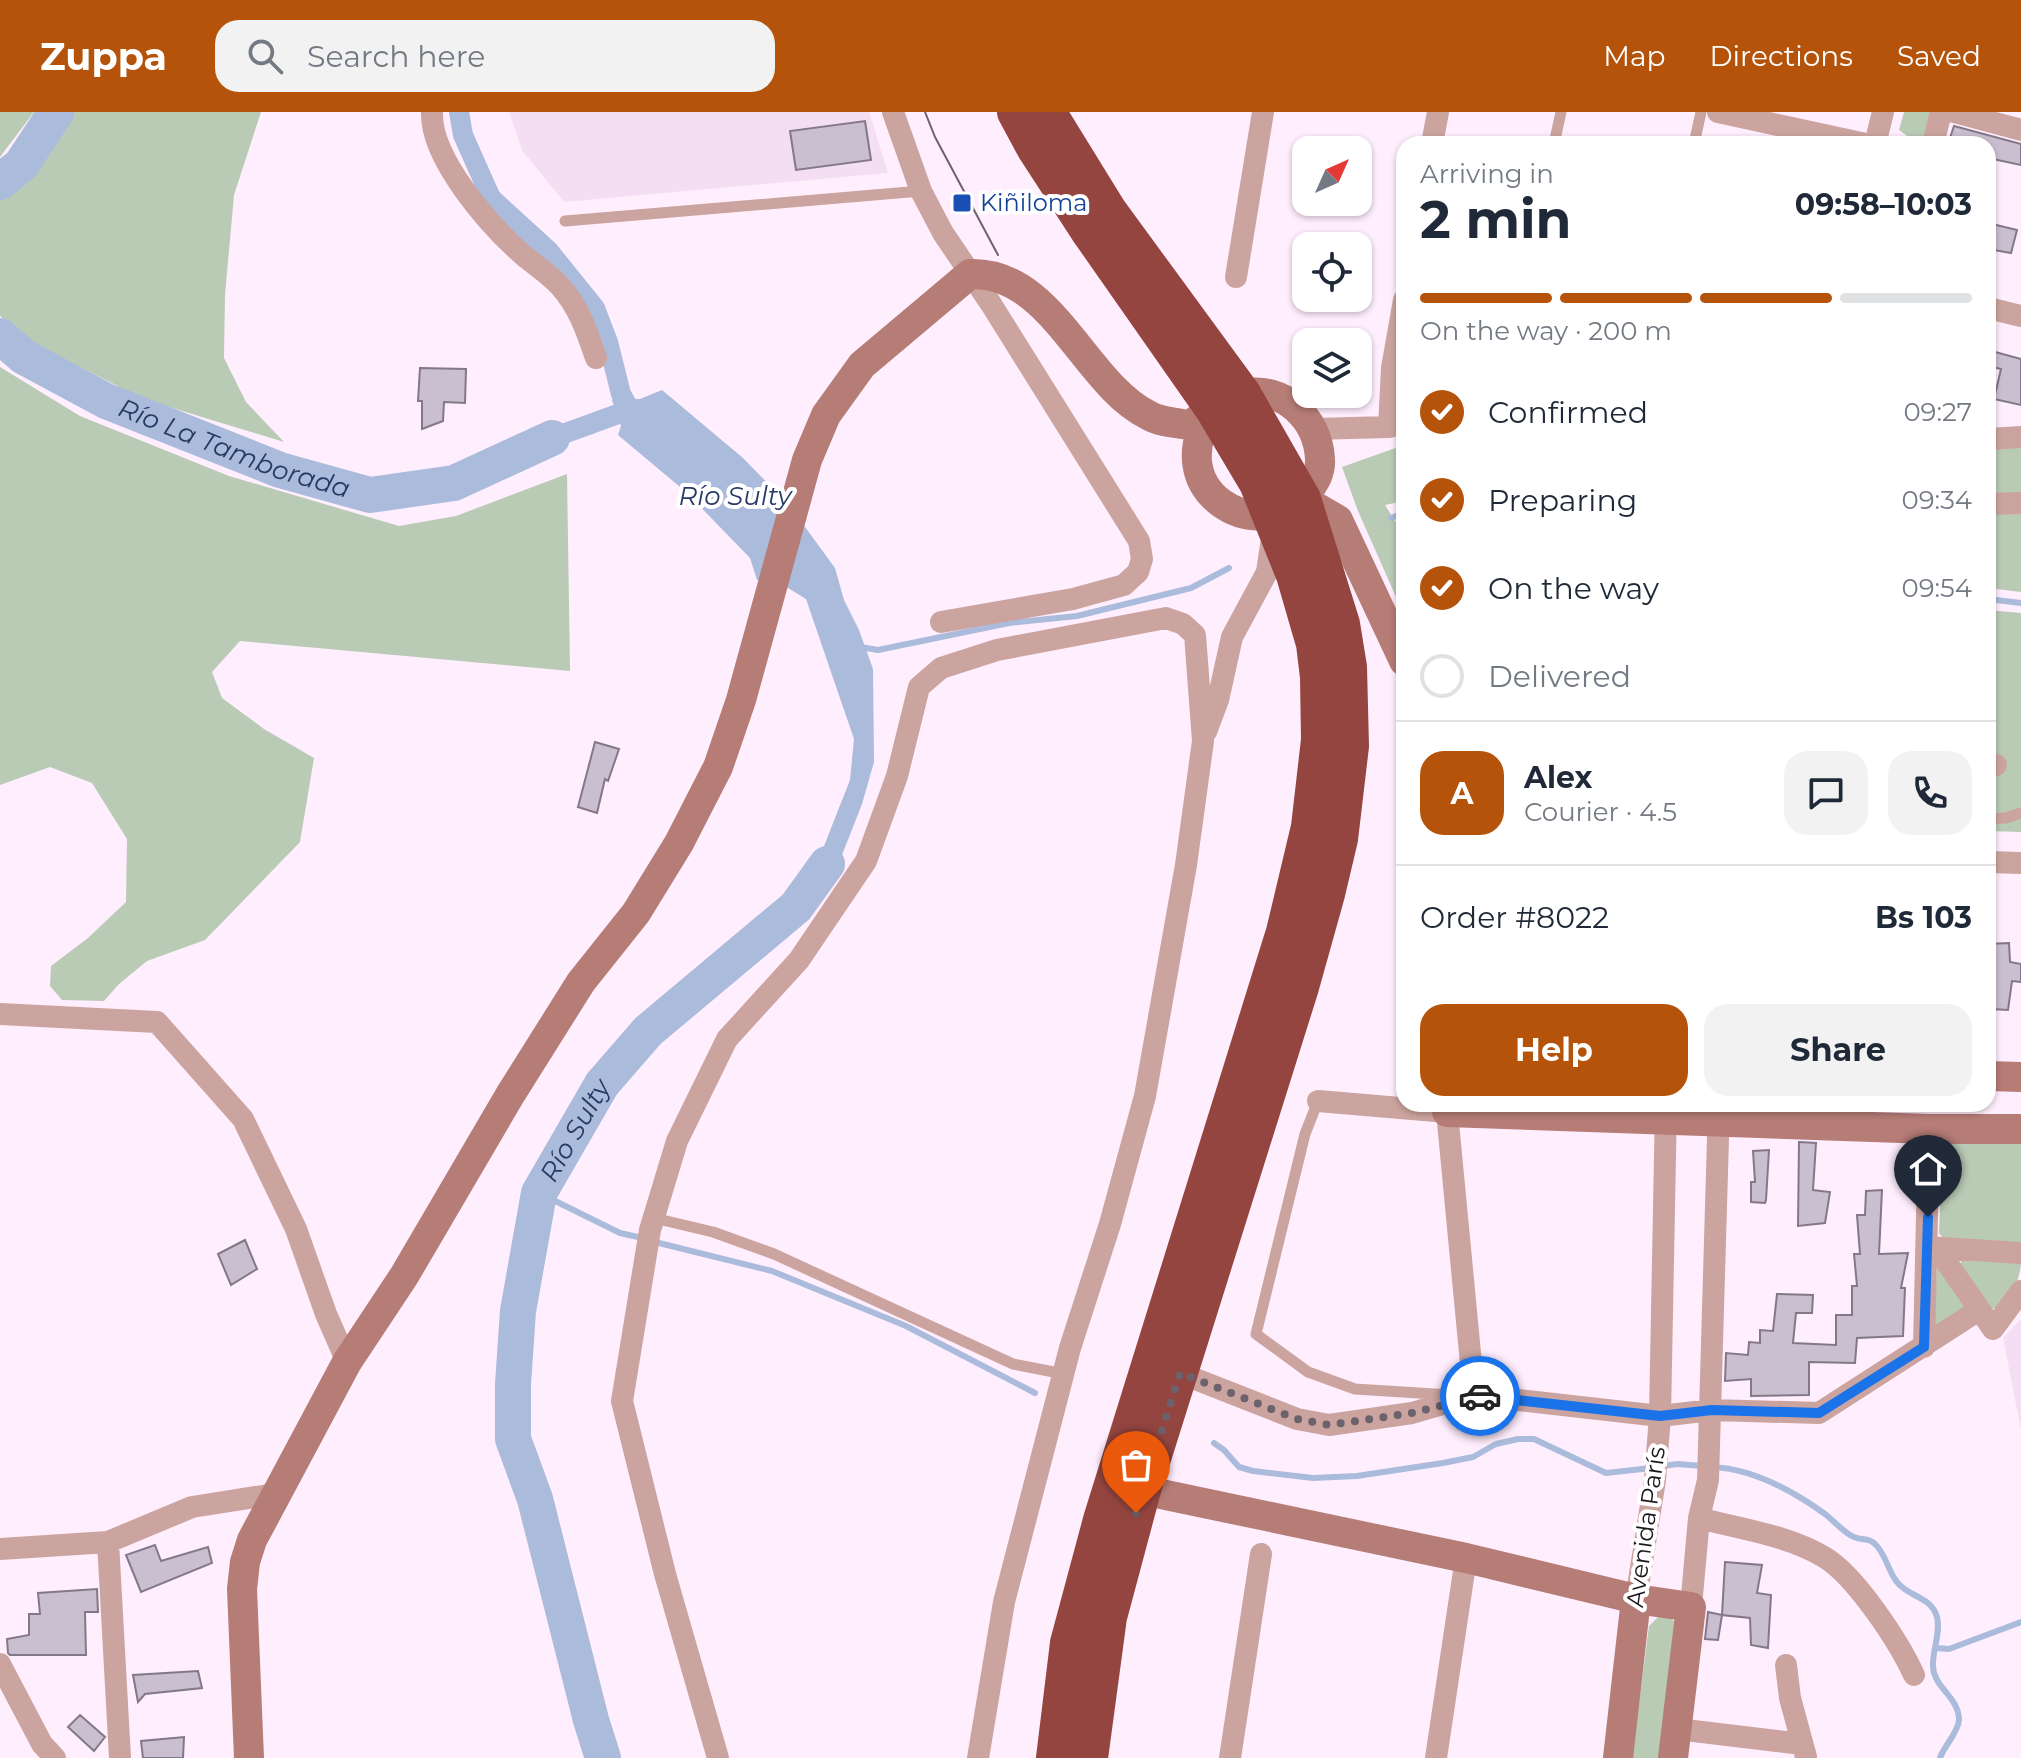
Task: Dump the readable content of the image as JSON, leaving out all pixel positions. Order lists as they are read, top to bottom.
{
  "streets": {
    "street": ["Avenida París"]
  },
  "water": ["Río La Tamborada", "Río Sulty"],
  "places": {
    "transit": ["Kiñiloma"]
  },
  "north": "top right",
  "page": {
    "header": "Zuppa",
    "search": "Search here",
    "nav": ["Map", "Directions", "Saved"],
    "heading": ["2 min", "Arriving in", "09:58–10:03"],
    "panel": [
      "Alex",
      "Courier · 4.5",
      "Order #8022",
      "Bs 103"
    ],
    "bar": "On the way · 200 m",
    "list": [
      ["Confirmed", "09:27"],
      ["Preparing", "09:34"],
      ["On the way", "09:54"],
      "Delivered"
    ],
    "round": "A",
    "buttons": ["Help", "Share"]
  }
}
